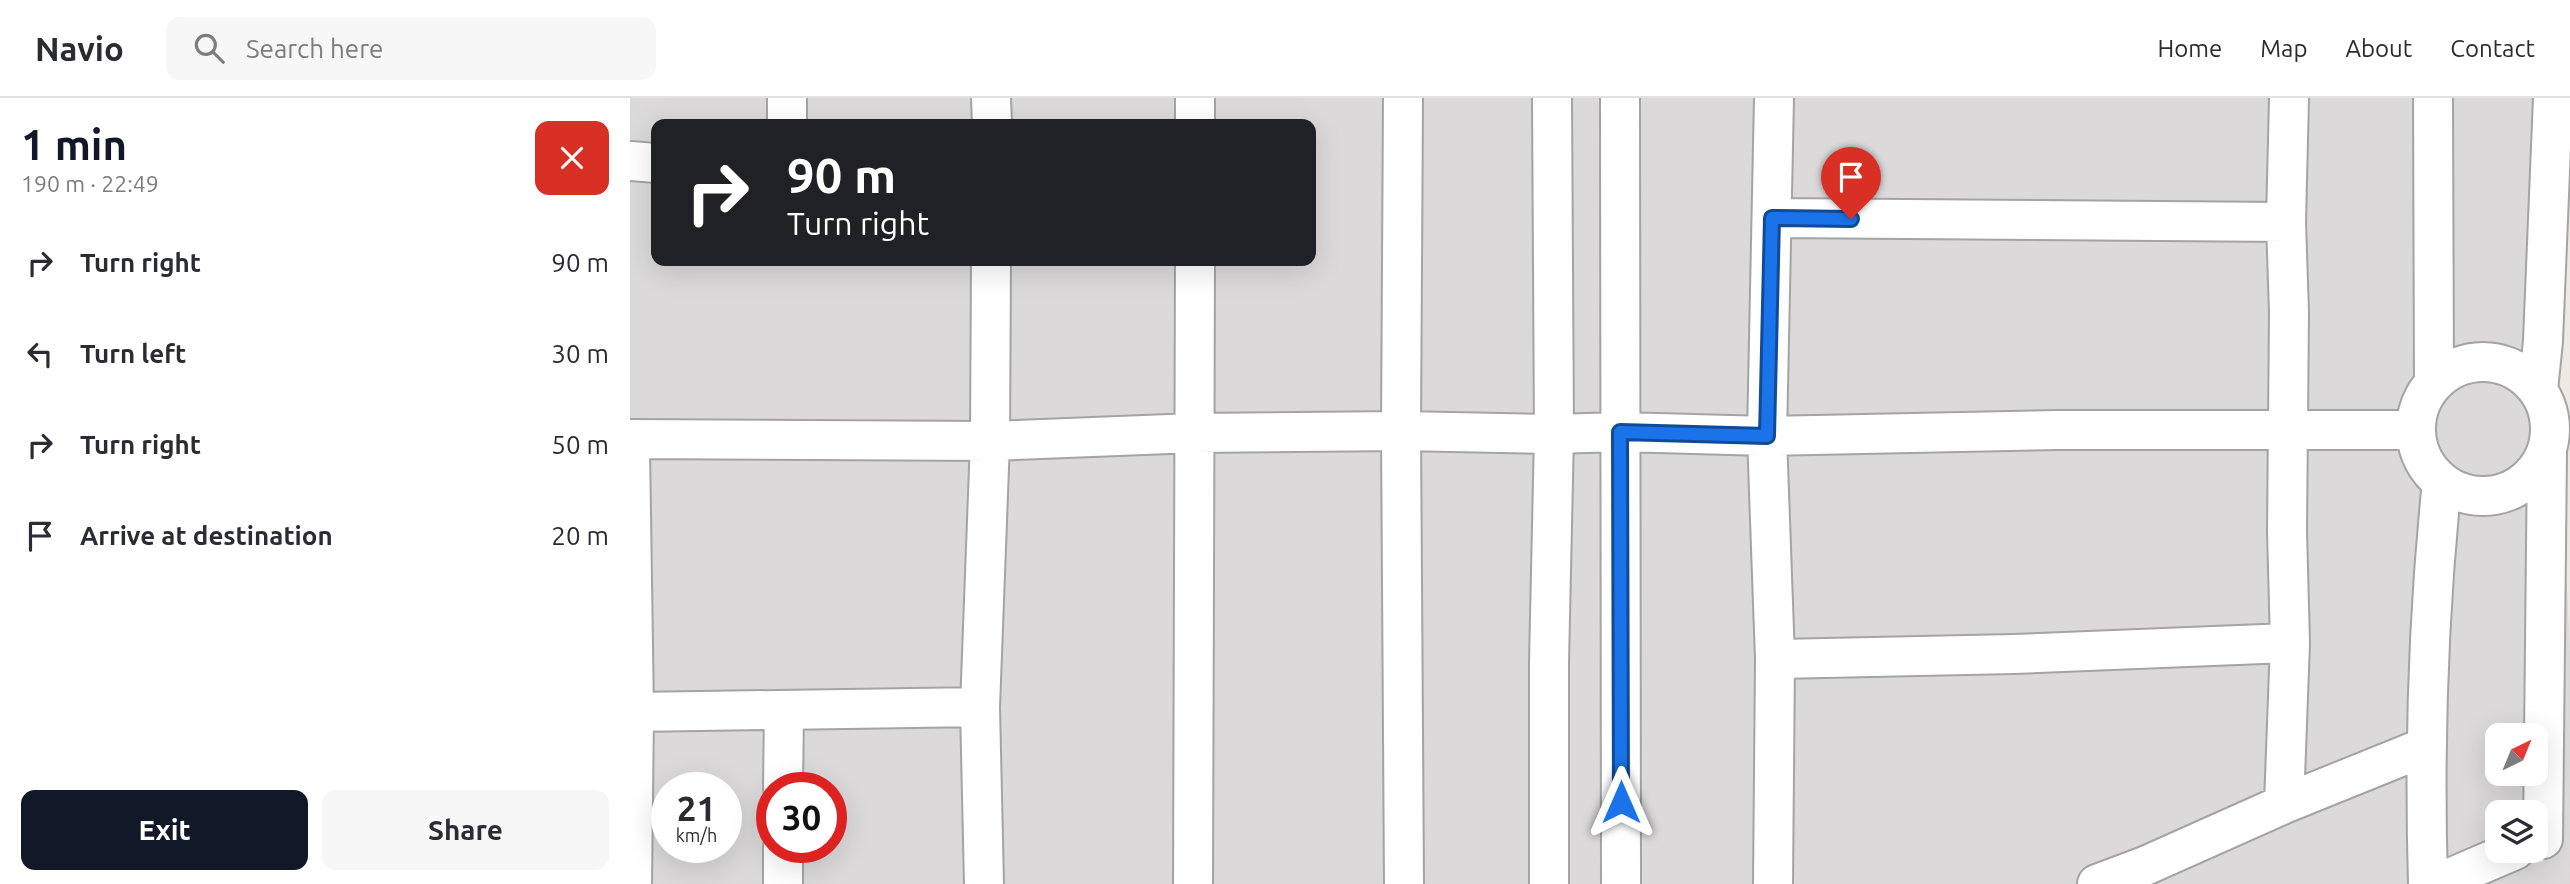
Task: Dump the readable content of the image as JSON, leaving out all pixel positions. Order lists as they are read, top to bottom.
{
  "north": "top right",
  "page": {
    "header": "Navio",
    "search": "Search here",
    "nav": [
      "Home",
      "Map",
      "About",
      "Contact"
    ],
    "heading": ["1 min", "190 m · 22:49"],
    "turn": ["90 m", "Turn right"],
    "list": [
      {
        "name": "Turn right",
        "value": "90 m"
      },
      {
        "name": "Turn left",
        "value": "30 m"
      },
      {
        "name": "Turn right",
        "value": "50 m"
      },
      {
        "name": "Arrive at destination",
        "value": "20 m"
      }
    ],
    "speed": "21 km/h",
    "limit": "30",
    "buttons": ["Exit", "Share"]
  }
}
